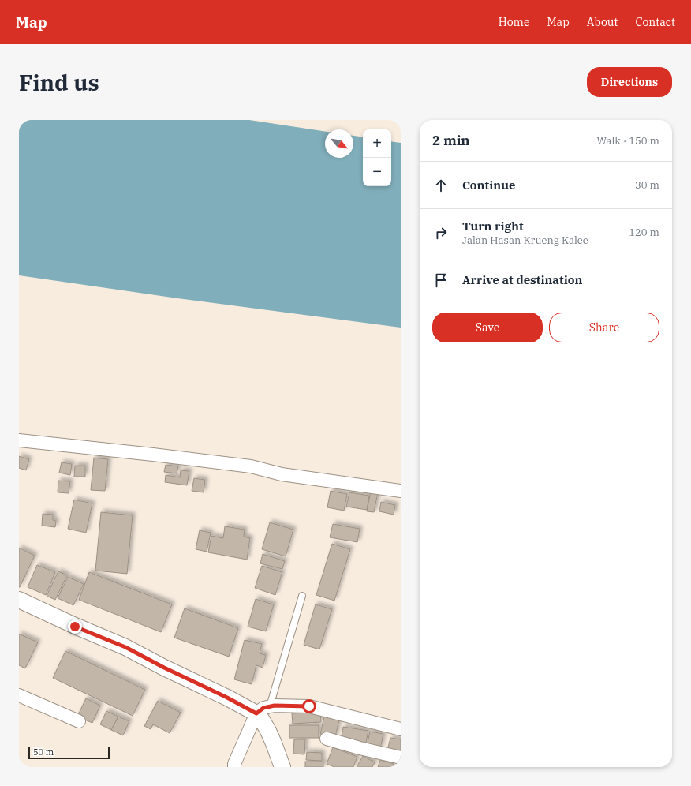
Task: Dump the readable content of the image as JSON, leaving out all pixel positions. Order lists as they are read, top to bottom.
{
  "scale_bar": "50 m",
  "north": "bottom right",
  "page": {
    "header": "Map",
    "nav": [
      "Home",
      "Map",
      "About",
      "Contact"
    ],
    "buttons": [
      "Directions",
      ["Save", "Share"]
    ],
    "title": "Find us",
    "heading": ["2 min", "Walk · 150 m"],
    "map_buttons": ["+", "−"],
    "list": [
      ["Continue", "30 m"],
      ["Turn right", "Jalan Hasan Krueng Kalee", "120 m"],
      "Arrive at destination"
    ],
    "scale": "50 m"
  }
}
